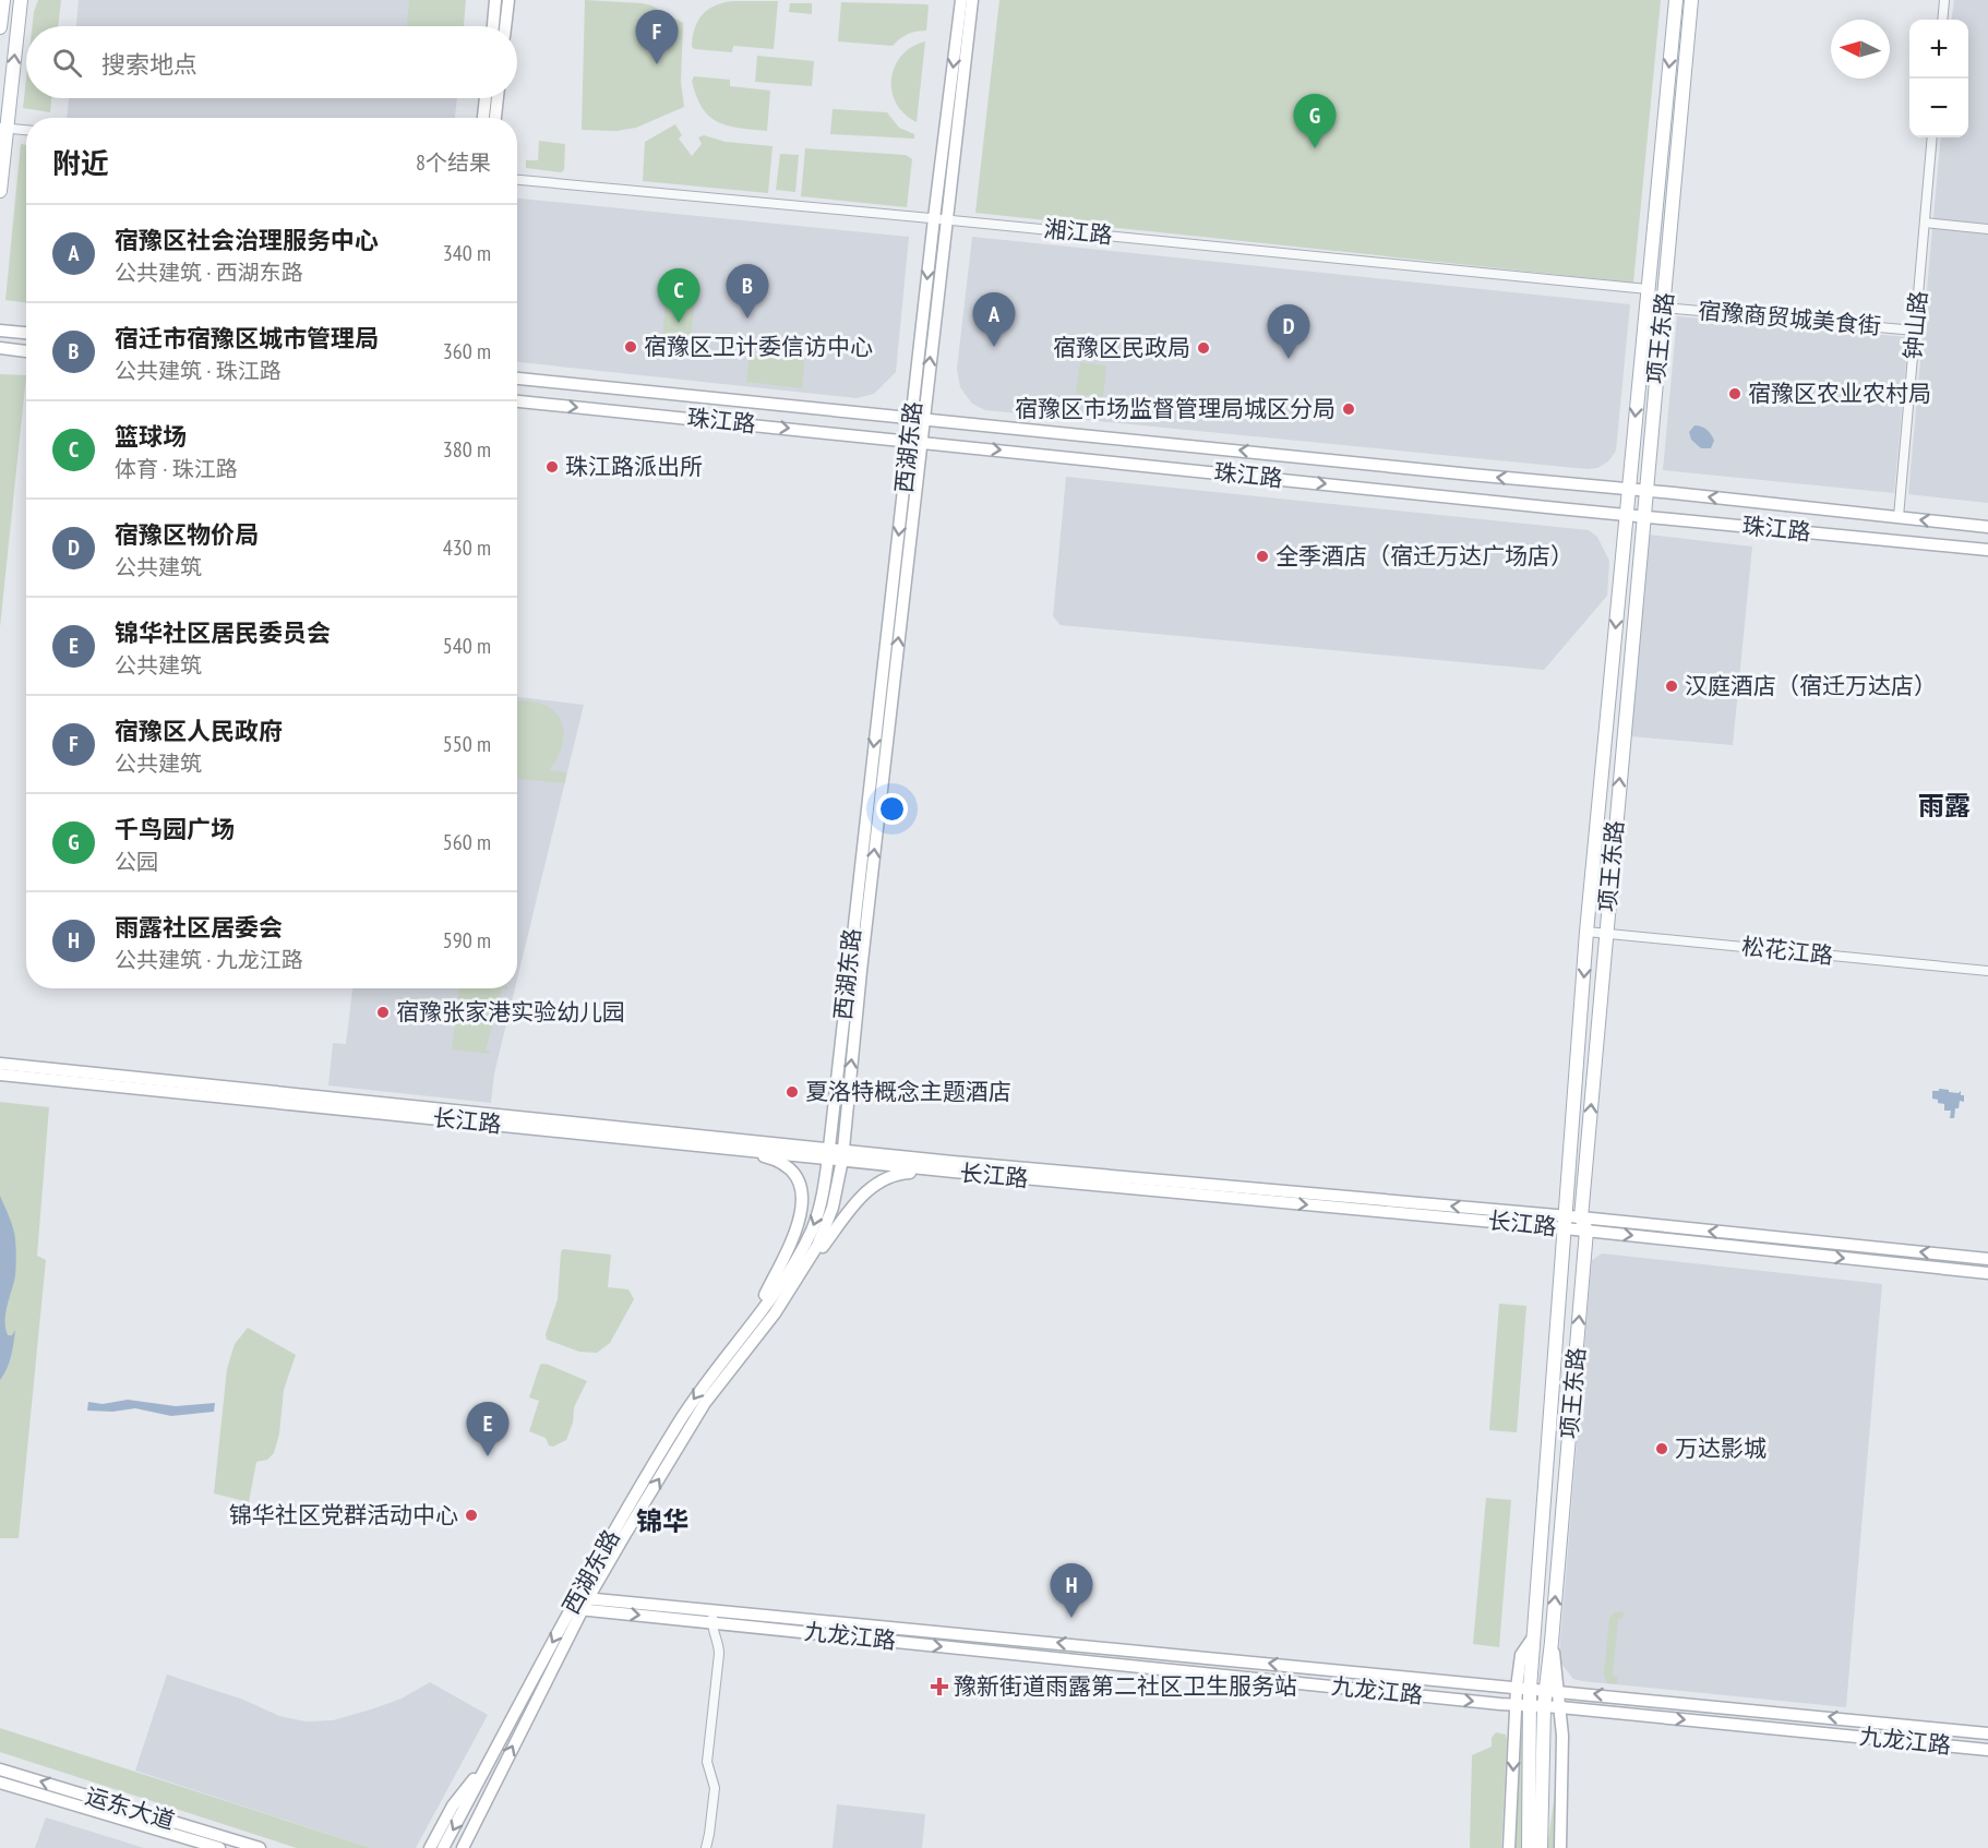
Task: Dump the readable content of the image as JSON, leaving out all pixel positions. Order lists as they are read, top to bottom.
{
  "streets": {
    "main road": ["项王东路"],
    "street": [
      "湘江路",
      "宿豫商贸城美食街",
      "钟山路",
      "珠江路",
      "西湖东路",
      "松花江路",
      "长江路",
      "九龙江路",
      "运东大道"
    ]
  },
  "crossings": [
    ["湘江路", "项王东路"],
    ["湘江路", "西湖东路"],
    ["宿豫商贸城美食街", "钟山路"],
    ["宿豫商贸城美食街", "项王东路"],
    ["钟山路", "珠江路"],
    ["项王东路", "珠江路"],
    ["项王东路", "松花江路"],
    ["项王东路", "长江路"],
    ["项王东路", "九龙江路"],
    ["珠江路", "西湖东路"],
    ["西湖东路", "长江路"],
    ["西湖东路", "九龙江路"]
  ],
  "districts": ["雨露", "锦华"],
  "places": {
    "other": [
      "宿豫区卫计委信访中心",
      "宿豫区民政局",
      "宿豫区农业农村局",
      "宿豫区市场监督管理局城区分局",
      "珠江路派出所",
      "全季酒店（宿迁万达广场店）",
      "汉庭酒店（宿迁万达店）",
      "宿豫张家港实验幼儿园",
      "夏洛特概念主题酒店",
      "万达影城",
      "锦华社区党群活动中心"
    ],
    "health": ["豫新街道雨露第二社区卫生服务站"]
  },
  "north": "left",
  "page": {
    "pins": [
      "F",
      "G",
      "B",
      "C",
      "A",
      "D",
      "E",
      "H"
    ],
    "map_buttons": ["+", "−"],
    "search": "搜索地点",
    "heading": ["附近", "8个结果"],
    "list": [
      {
        "mark": "A",
        "name": "宿豫区社会治理服务中心",
        "note": "公共建筑 · 西湖东路",
        "value": "340 m"
      },
      {
        "mark": "B",
        "name": "宿迁市宿豫区城市管理局",
        "note": "公共建筑 · 珠江路",
        "value": "360 m"
      },
      {
        "mark": "C",
        "name": "篮球场",
        "note": "体育 · 珠江路",
        "value": "380 m"
      },
      {
        "mark": "D",
        "name": "宿豫区物价局",
        "note": "公共建筑",
        "value": "430 m"
      },
      {
        "mark": "E",
        "name": "锦华社区居民委员会",
        "note": "公共建筑",
        "value": "540 m"
      },
      {
        "mark": "F",
        "name": "宿豫区人民政府",
        "note": "公共建筑",
        "value": "550 m"
      },
      {
        "mark": "G",
        "name": "千鸟园广场",
        "note": "公园",
        "value": "560 m"
      },
      {
        "mark": "H",
        "name": "雨露社区居委会",
        "note": "公共建筑 · 九龙江路",
        "value": "590 m"
      }
    ]
  }
}
